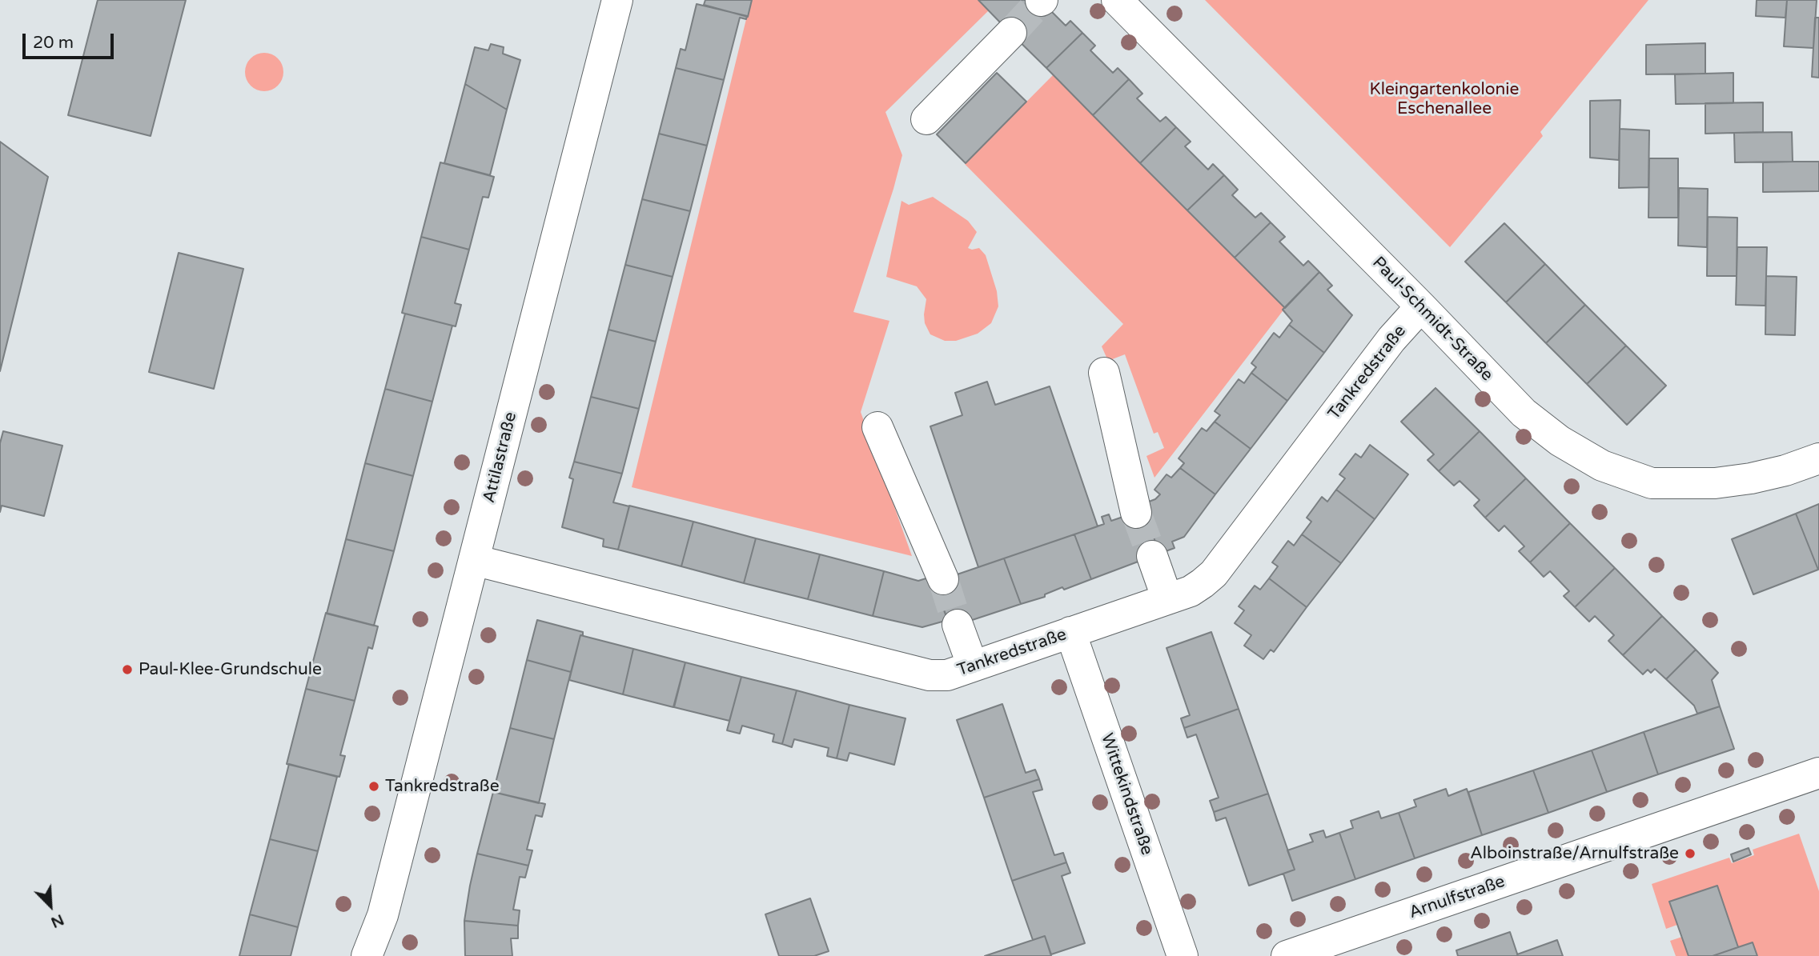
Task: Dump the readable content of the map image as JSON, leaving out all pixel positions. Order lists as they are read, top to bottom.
{
  "streets": {
    "street": [
      "Paul-Schmidt-Straße",
      "Tankredstraße",
      "Attilastraße",
      "Wittekindstraße",
      "Arnulfstraße"
    ]
  },
  "crossings": [
    ["Paul-Schmidt-Straße", "Tankredstraße"],
    ["Tankredstraße", "Attilastraße"],
    ["Tankredstraße", "Wittekindstraße"]
  ],
  "parks": ["Kleingartenkolonie Eschenallee"],
  "places": ["Paul-Klee-Grundschule", "Tankredstraße", "Alboinstraße/Arnulfstraße"],
  "scale_bar": "20 m",
  "north": "bottom right"
}
